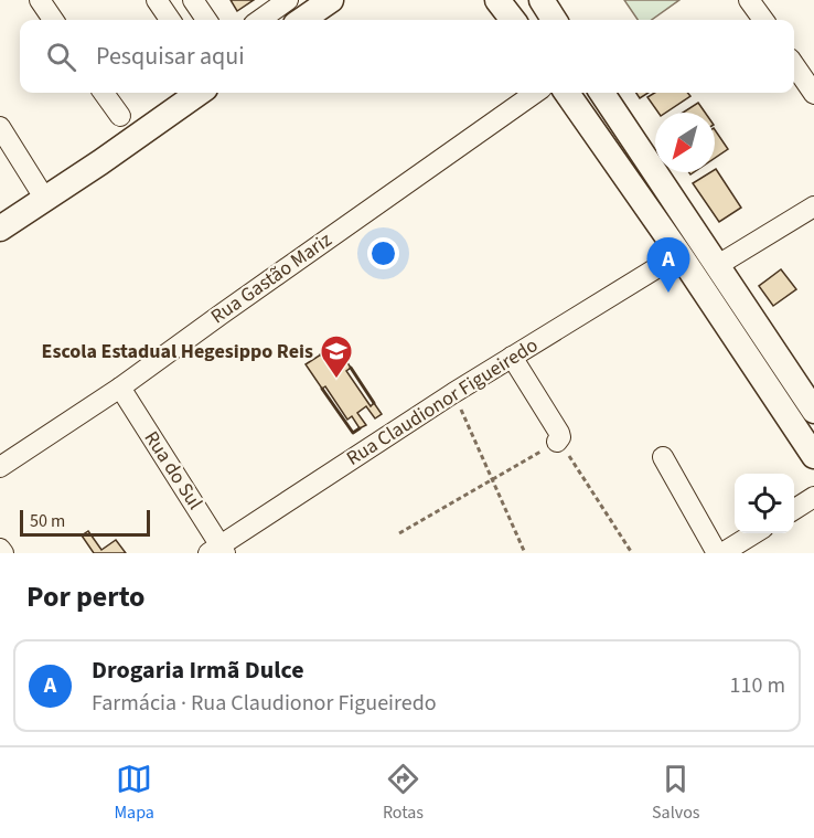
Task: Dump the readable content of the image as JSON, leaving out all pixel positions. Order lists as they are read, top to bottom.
{
  "streets": {
    "street": ["Rua Gastão Mariz", "Rua Claudionor Figueiredo", "Rua do Sul"]
  },
  "crossings": [
    ["Rua Gastão Mariz", "Rua do Sul"],
    ["Rua Claudionor Figueiredo", "Rua do Sul"]
  ],
  "places": {
    "school or university": ["Escola Estadual Hegesippo Reis"]
  },
  "scale_bar": "50 m",
  "north": "bottom left",
  "page": {
    "search": "Pesquisar aqui",
    "pins": "A",
    "scale": "50 m",
    "heading": "Por perto",
    "list": [
      {
        "mark": "A",
        "name": "Drogaria Irmã Dulce",
        "note": "Farmácia · Rua Claudionor Figueiredo",
        "value": "110 m"
      }
    ],
    "nav": ["Mapa", "Rotas", "Salvos"]
  }
}
